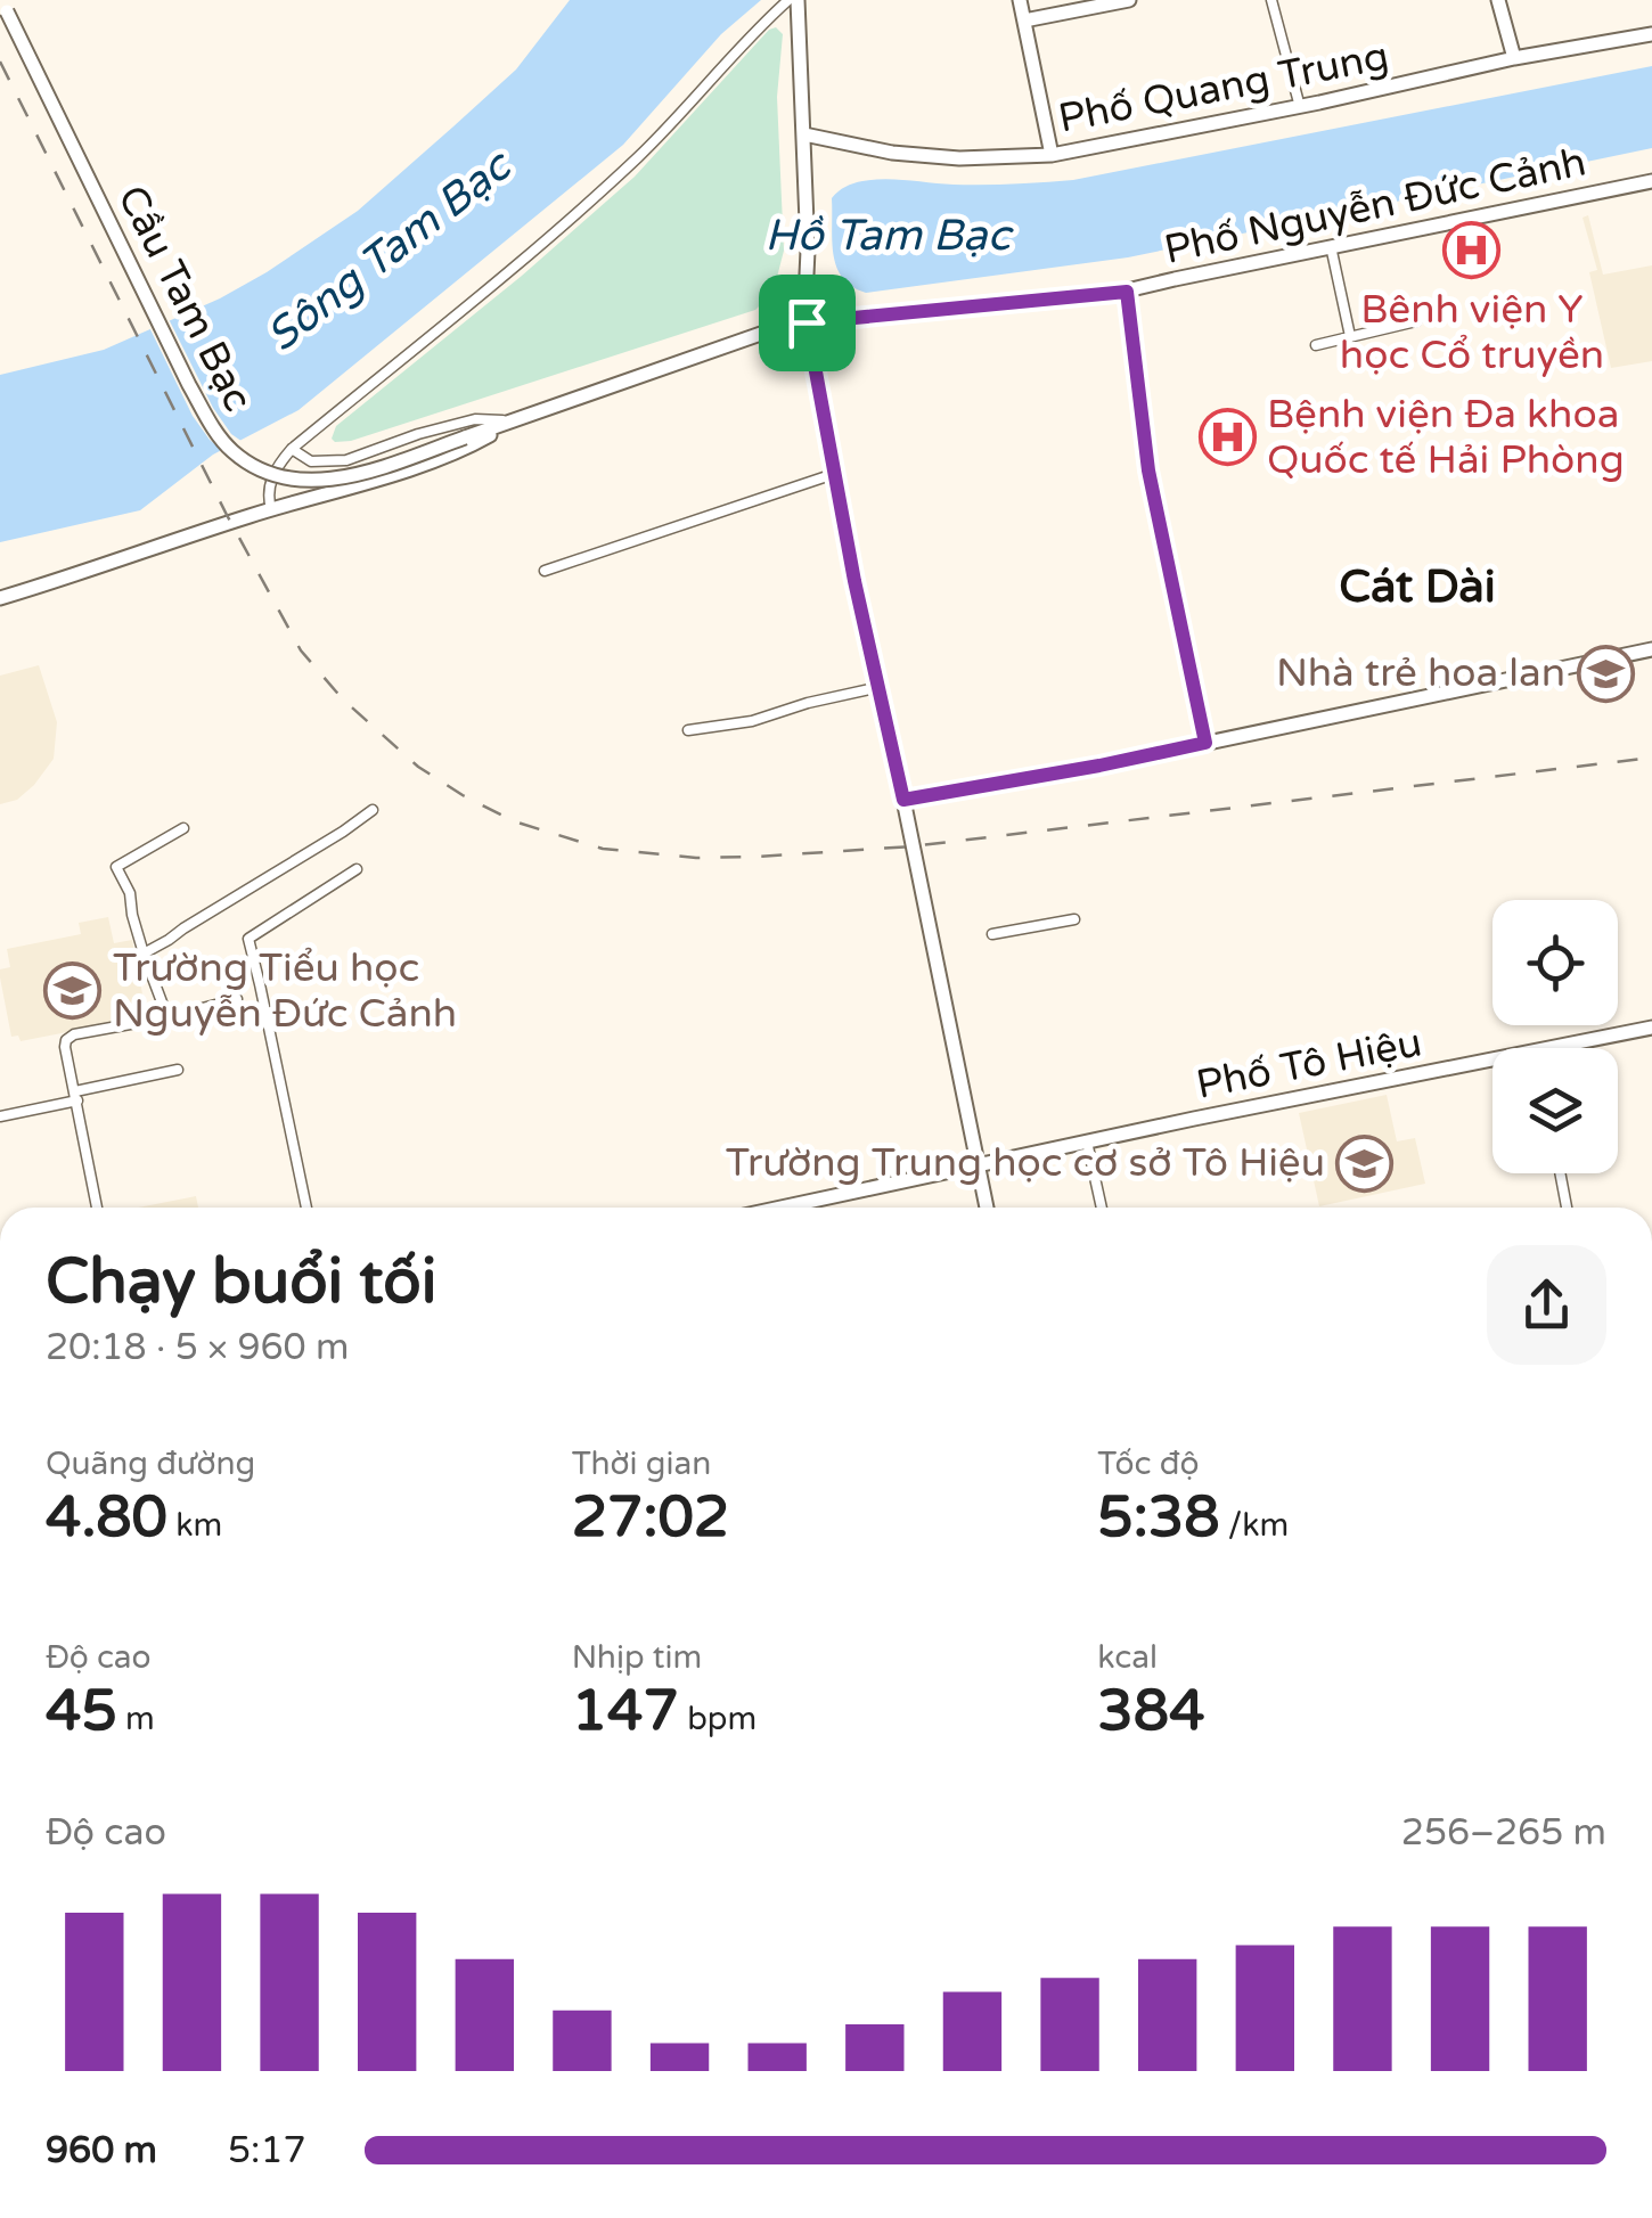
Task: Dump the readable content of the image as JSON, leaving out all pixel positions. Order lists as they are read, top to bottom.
{
  "streets": {
    "main road": [
      "Phố Quang Trung",
      "Phố Nguyễn Đức Cảnh",
      "Cầu Tam Bạc",
      "Phố Tô Hiệu"
    ]
  },
  "crossings": [
    ["Phố Nguyễn Đức Cảnh", "Cầu Tam Bạc"]
  ],
  "districts": ["Cát Dài"],
  "water": ["Hồ Tam Bạc", "Sông Tam Bạc"],
  "places": {
    "hospital": ["Bênh viện Y học Cổ truyền", "Bệnh viện Đa khoa Quốc tế Hải Phòng"],
    "school or university": ["Nhà trẻ hoa lan", "Trường Tiểu học Nguyễn Đức Cảnh", "Trường Trung học cơ sở Tô Hiệu"]
  },
  "page": {
    "heading": ["Chạy buổi tối", "20:18 · 5 × 960 m"],
    "stats": [
      ["Quãng đường", "4.80 km"],
      ["Thời gian", "27:02"],
      ["Tốc độ", "5:38 /km"],
      ["Độ cao", "45 m"],
      ["Nhịp tim", "147 bpm"],
      ["kcal", "384"]
    ],
    "chart": ["Độ cao", "256–265 m"],
    "list": [
      {
        "name": "960 m",
        "note": "5:17"
      }
    ]
  }
}
